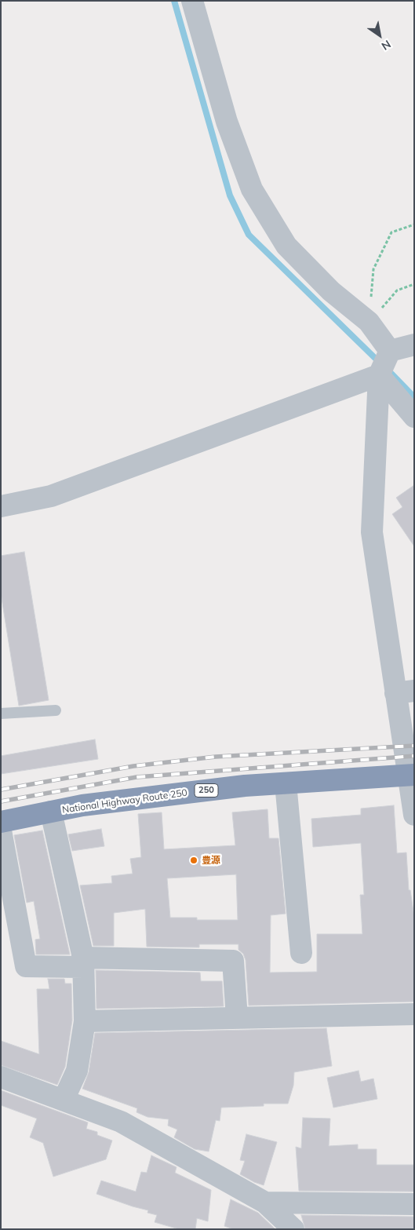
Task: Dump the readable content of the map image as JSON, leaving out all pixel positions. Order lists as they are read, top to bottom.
{
  "streets": {
    "highway": ["250", "National Highway Route 250"]
  },
  "places": ["豊源"],
  "north": "bottom right"
}
